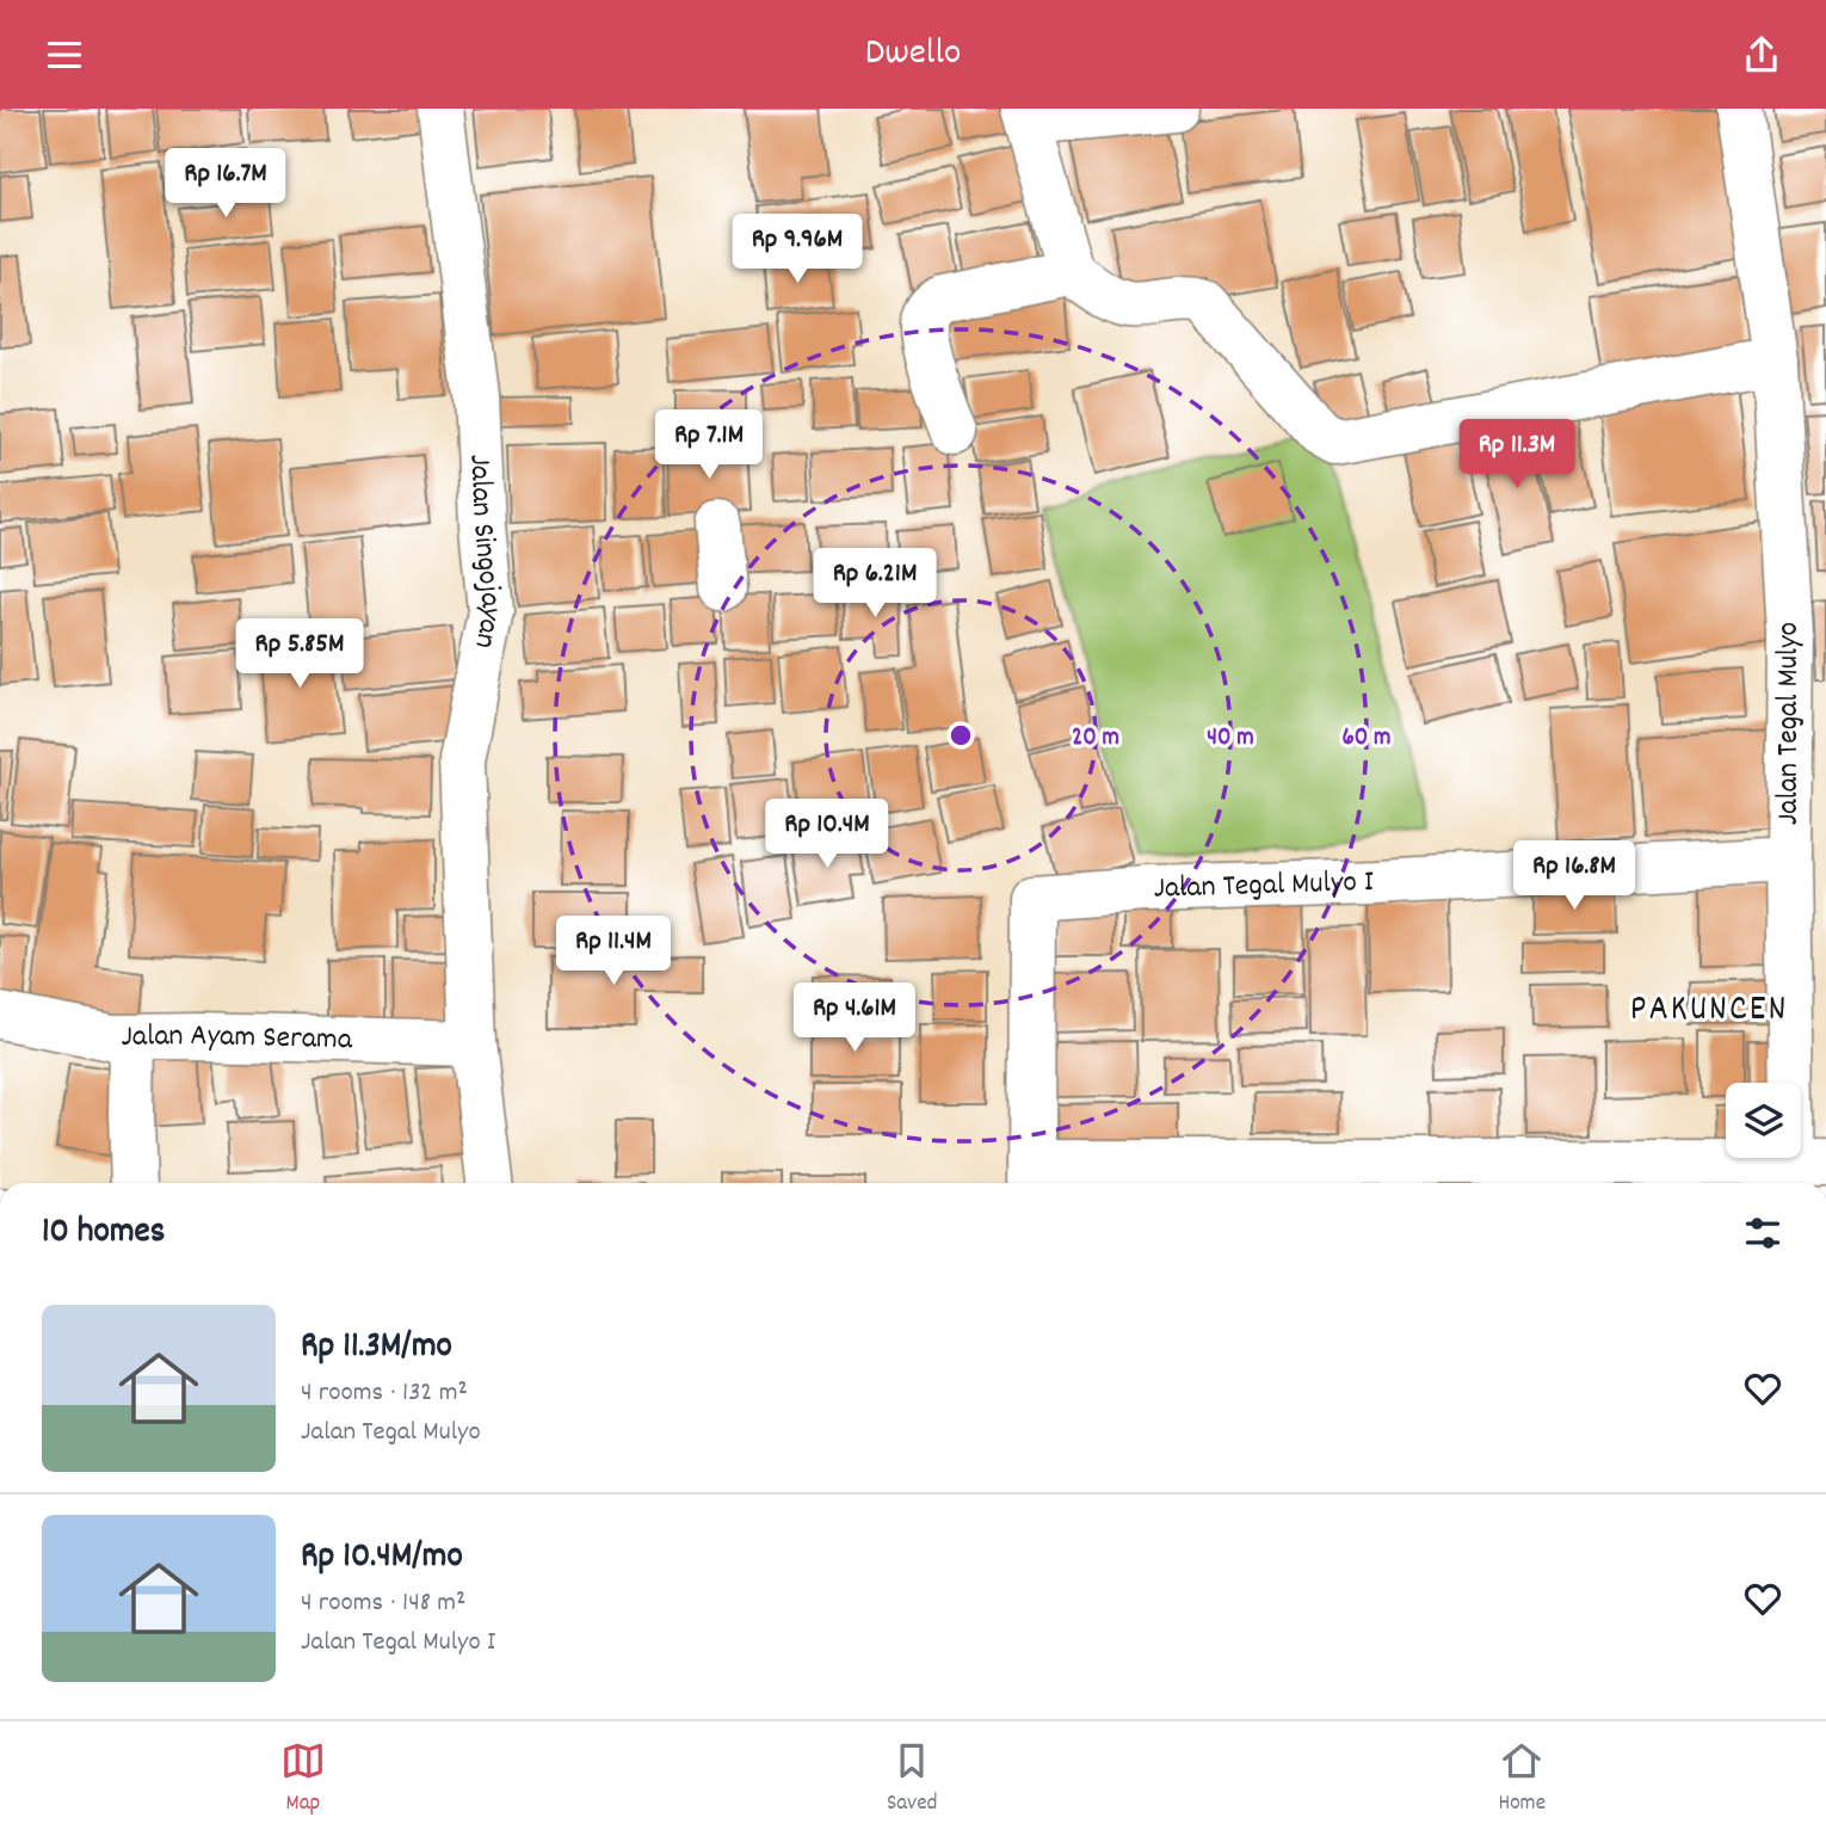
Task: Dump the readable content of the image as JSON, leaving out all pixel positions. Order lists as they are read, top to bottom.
{
  "streets": {
    "street": [
      "Jalan Singojayan",
      "Jalan Tegal Mulyo",
      "Jalan Tegal Mulyo I",
      "Jalan Ayam Serama"
    ]
  },
  "crossings": [
    ["Jalan Singojayan", "Jalan Ayam Serama"],
    ["Jalan Tegal Mulyo", "Jalan Tegal Mulyo I"]
  ],
  "districts": ["PAKUNCEN"],
  "page": {
    "header": "Dwello",
    "price": [
      "Rp 16.7M",
      "Rp 9.96M",
      "Rp 7.1M",
      "Rp 11.3M",
      "Rp 6.21M",
      "Rp 5.85M",
      "Rp 10.4M",
      "Rp 16.8M",
      "Rp 11.4M",
      "Rp 4.61M"
    ],
    "heading": "10 homes",
    "list": [
      {
        "name": "Rp 11.3M/mo",
        "note": "4 rooms · 132 m² · Jalan Tegal Mulyo"
      },
      {
        "name": "Rp 10.4M/mo",
        "note": "4 rooms · 148 m² · Jalan Tegal Mulyo I"
      }
    ],
    "tabs": ["Map", "Saved", "Home"]
  },
  "rings": ["20 m", "40 m", "60 m"]
}
